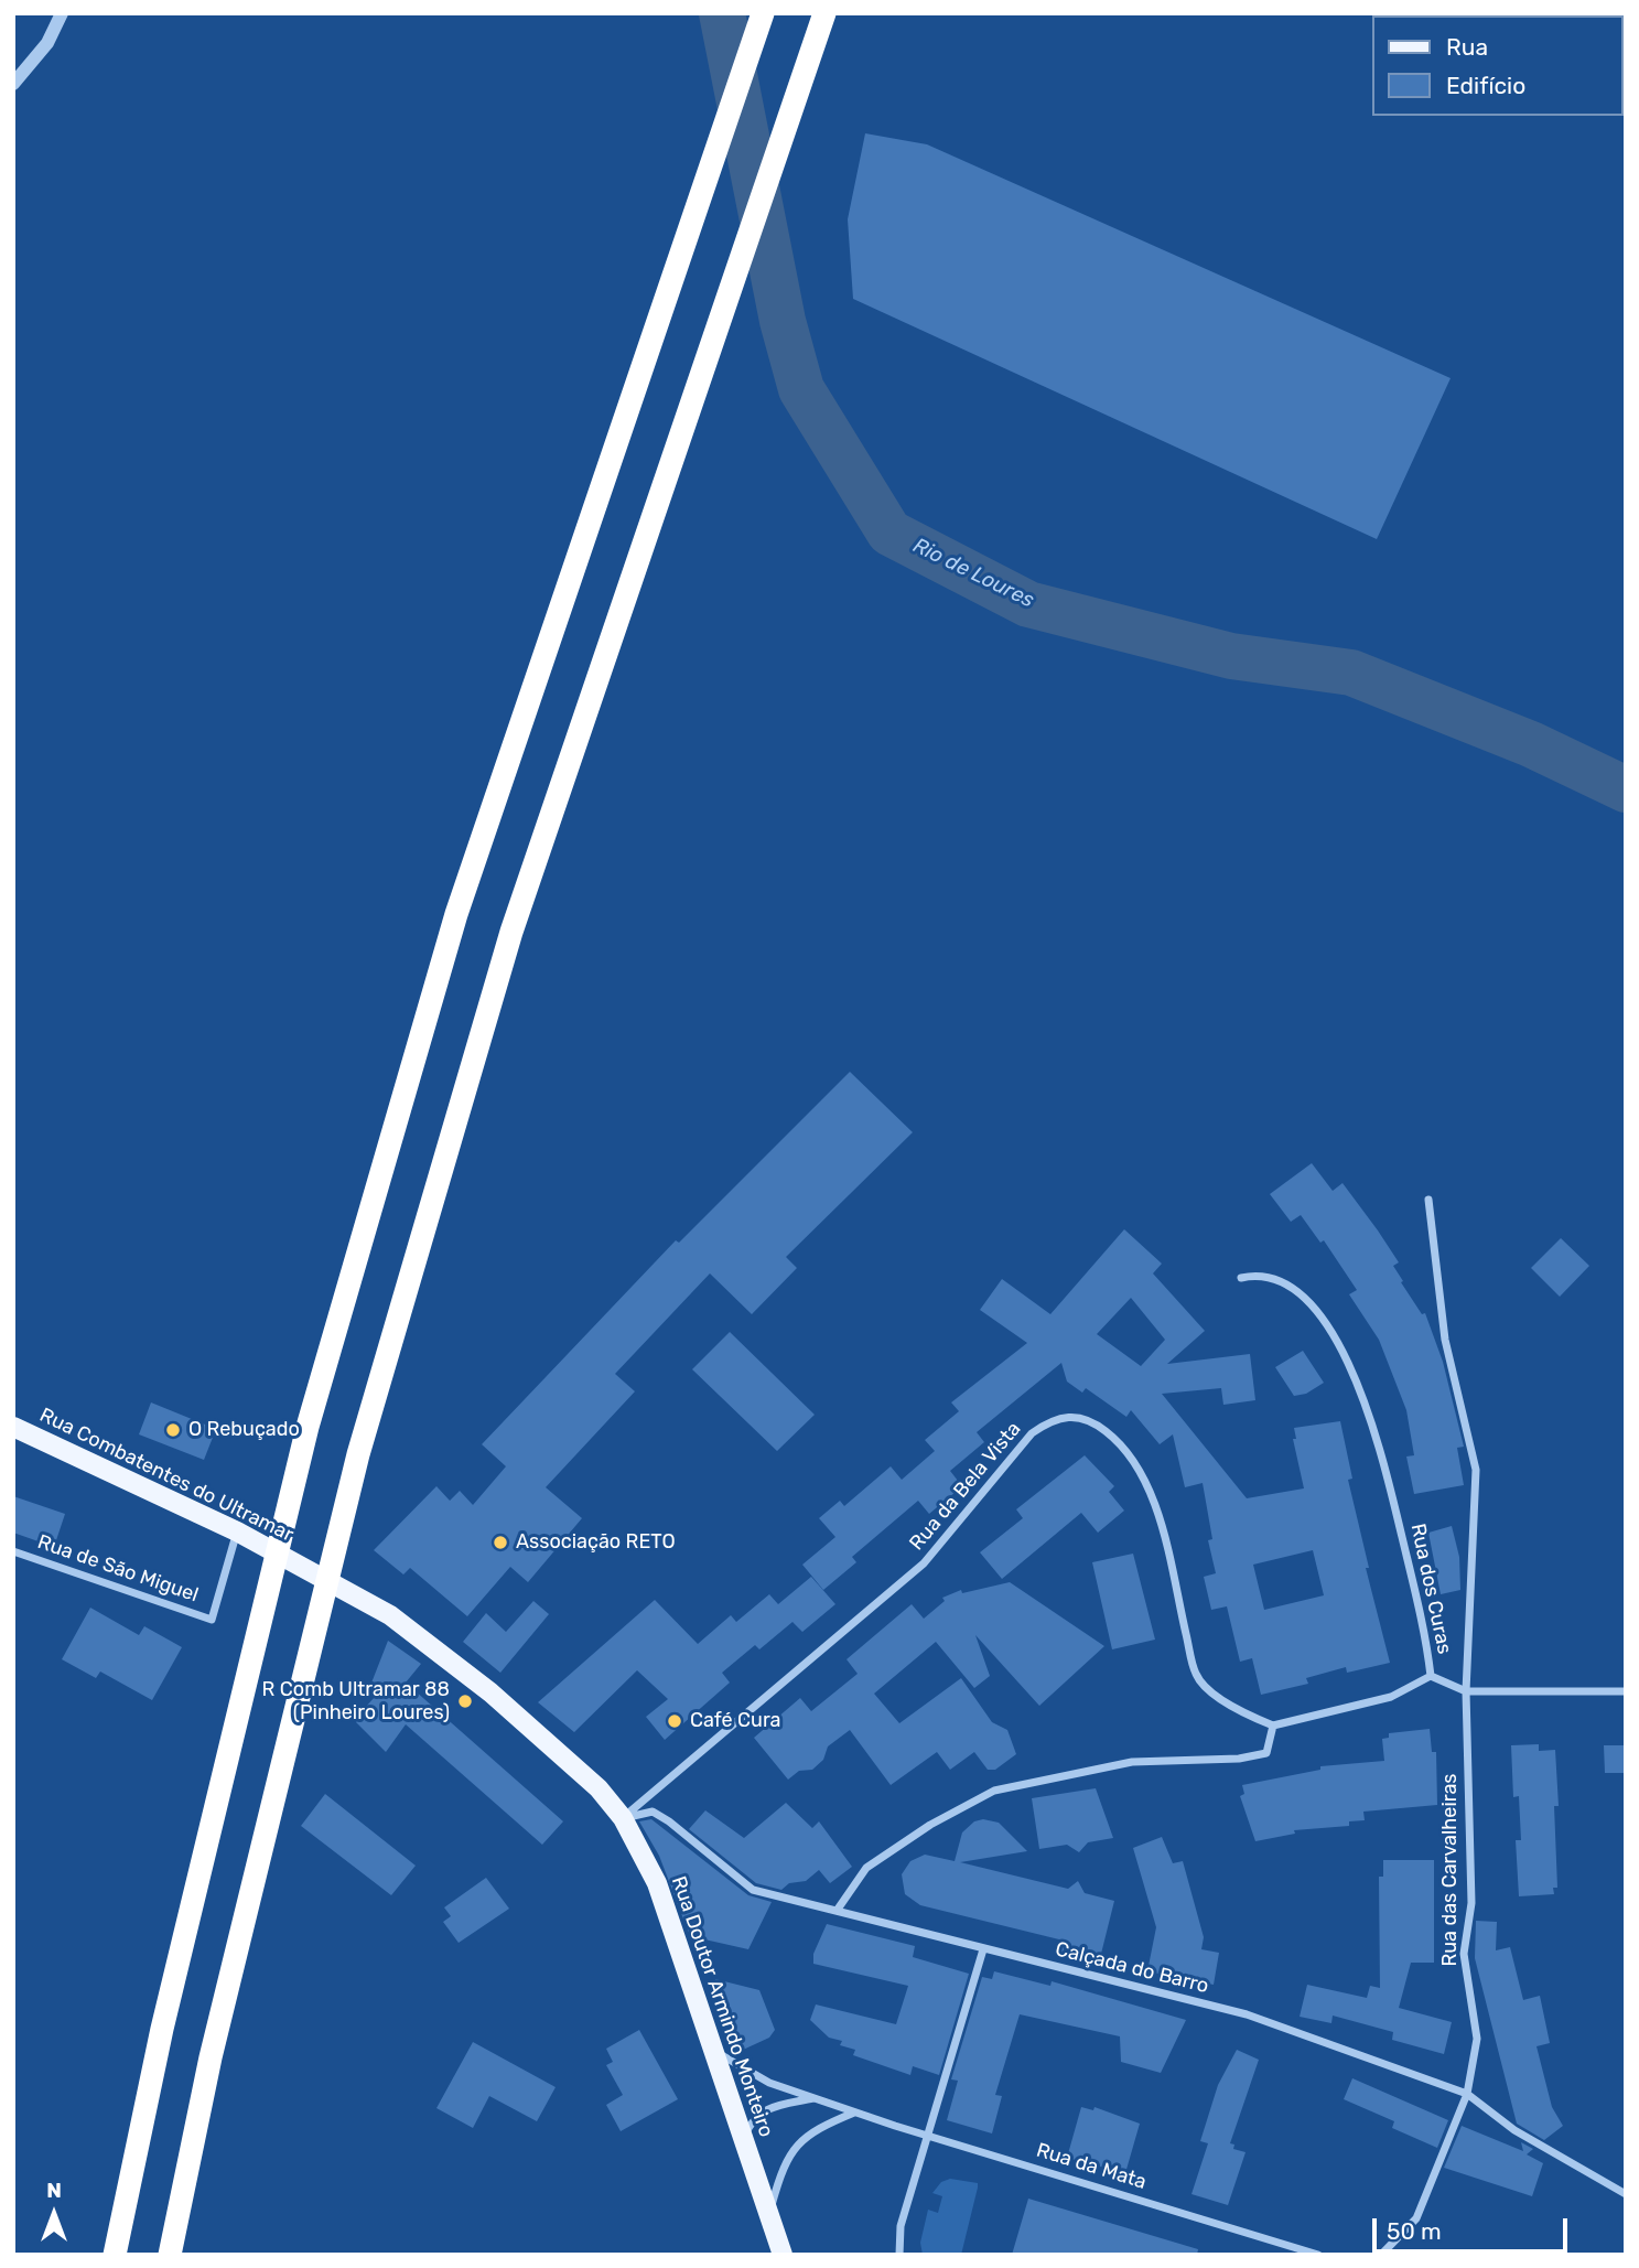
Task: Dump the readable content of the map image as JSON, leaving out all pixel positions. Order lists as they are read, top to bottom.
{
  "streets": {
    "main road": ["Rua Combatentes do Ultramar", "Rua Doutor Armindo Monteiro"],
    "street": [
      "Rua da Bela Vista",
      "Rua de São Miguel",
      "Rua dos Curas",
      "Rua das Carvalheiras",
      "Calçada do Barro",
      "Rua da Mata"
    ]
  },
  "crossings": [
    ["Rua Combatentes do Ultramar", "Rua de São Miguel"],
    ["Rua Combatentes do Ultramar", "Rua Doutor Armindo Monteiro"],
    ["Rua da Bela Vista", "Rua dos Curas"],
    ["Rua da Bela Vista", "Calçada do Barro"],
    ["Rua da Bela Vista", "Rua Doutor Armindo Monteiro"],
    ["Rua das Carvalheiras", "Calçada do Barro"],
    ["Calçada do Barro", "Rua Doutor Armindo Monteiro"],
    ["Rua Doutor Armindo Monteiro", "Rua da Mata"]
  ],
  "water": ["Rio de Loures"],
  "places": [
    "O Rebuçado",
    "Associação RETO",
    "R Comb Ultramar 88 (Pinheiro Loures)",
    "Café Cura"
  ],
  "legend": ["Rua", "Edifício"],
  "scale_bar": "50 m",
  "north": "top"
}
